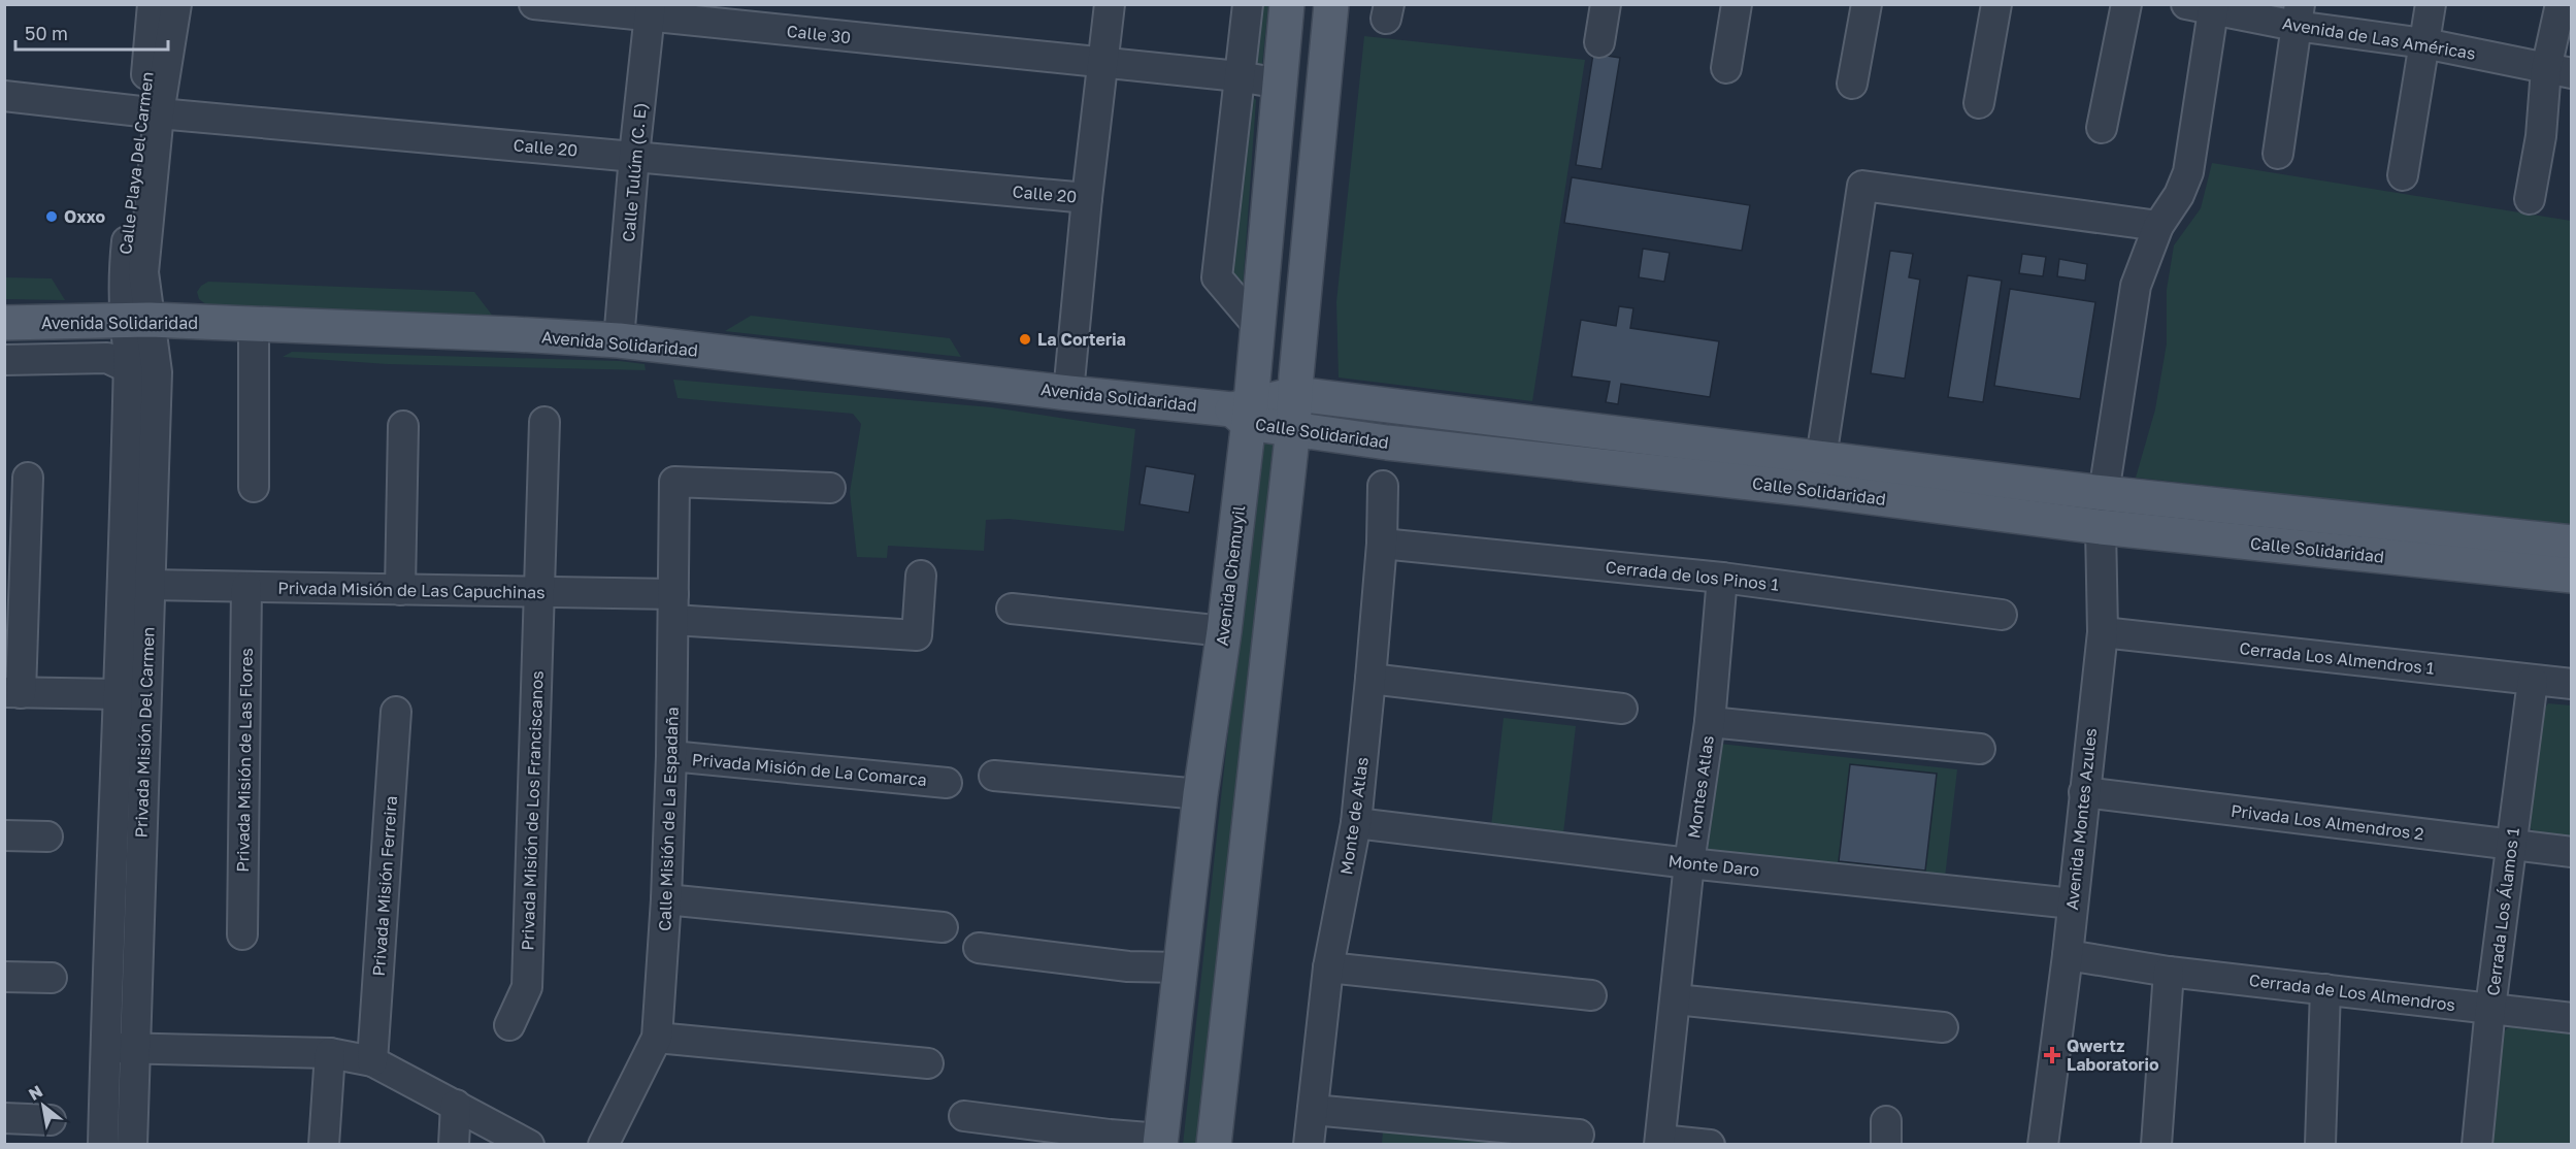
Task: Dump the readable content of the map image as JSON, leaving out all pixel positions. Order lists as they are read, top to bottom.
{
  "streets": {
    "main road": ["Avenida Solidaridad", "Calle Solidaridad", "Avenida Chemuyil"],
    "street": [
      "Calle 30",
      "Avenida de Las Américas",
      "Calle 20",
      "Calle Playa Del Carmen",
      "Calle Tulúm (C. E)",
      "Cerrada de los Pinos 1",
      "Privada Misión de Las Capuchinas",
      "Cerrada Los Almendros 1",
      "Privada Misión Del Carmen",
      "Privada Misión de Las Flores",
      "Privada Misión de La Comarca",
      "Montes Atlas",
      "Privada Misión de Los Franciscanos",
      "Monte de Atlas",
      "Calle Misión de La Espadaña",
      "Avenida Montes Azules",
      "Privada Los Almendros 2",
      "Monte Daro",
      "Privada Misión Ferreira",
      "Cerrada Los Álamos 1",
      "Cerrada de Los Almendros"
    ]
  },
  "crossings": [
    ["Calle 30", "Calle Tulúm (C. E)"],
    ["Calle 30", "Avenida Chemuyil"],
    ["Avenida de Las Américas", "Avenida Montes Azules"],
    ["Calle 20", "Calle Playa Del Carmen"],
    ["Calle 20", "Calle Tulúm (C. E)"],
    ["Calle Playa Del Carmen", "Avenida Solidaridad"],
    ["Calle Playa Del Carmen", "Privada Misión Del Carmen"],
    ["Calle Tulúm (C. E)", "Avenida Solidaridad"],
    ["Avenida Solidaridad", "Calle Solidaridad"],
    ["Avenida Solidaridad", "Avenida Chemuyil"],
    ["Avenida Solidaridad", "Privada Misión Del Carmen"],
    ["Calle Solidaridad", "Avenida Chemuyil"],
    ["Calle Solidaridad", "Avenida Montes Azules"],
    ["Cerrada de los Pinos 1", "Montes Atlas"],
    ["Cerrada de los Pinos 1", "Monte de Atlas"],
    ["Privada Misión de Las Capuchinas", "Privada Misión Del Carmen"],
    ["Privada Misión de Las Capuchinas", "Privada Misión de Las Flores"],
    ["Privada Misión de Las Capuchinas", "Privada Misión de Los Franciscanos"],
    ["Privada Misión de Las Capuchinas", "Calle Misión de La Espadaña"],
    ["Cerrada Los Almendros 1", "Avenida Montes Azules"],
    ["Cerrada Los Almendros 1", "Cerrada Los Álamos 1"],
    ["Privada Misión de La Comarca", "Calle Misión de La Espadaña"],
    ["Montes Atlas", "Monte Daro"],
    ["Monte de Atlas", "Monte Daro"],
    ["Avenida Montes Azules", "Privada Los Almendros 2"],
    ["Avenida Montes Azules", "Monte Daro"],
    ["Avenida Montes Azules", "Cerrada de Los Almendros"],
    ["Privada Los Almendros 2", "Cerrada Los Álamos 1"],
    ["Cerrada Los Álamos 1", "Cerrada de Los Almendros"]
  ],
  "places": {
    "other": ["Oxxo", "La Corteria"],
    "health": ["Qwertz Laboratorio"]
  },
  "scale_bar": "50 m",
  "north": "top left"
}
